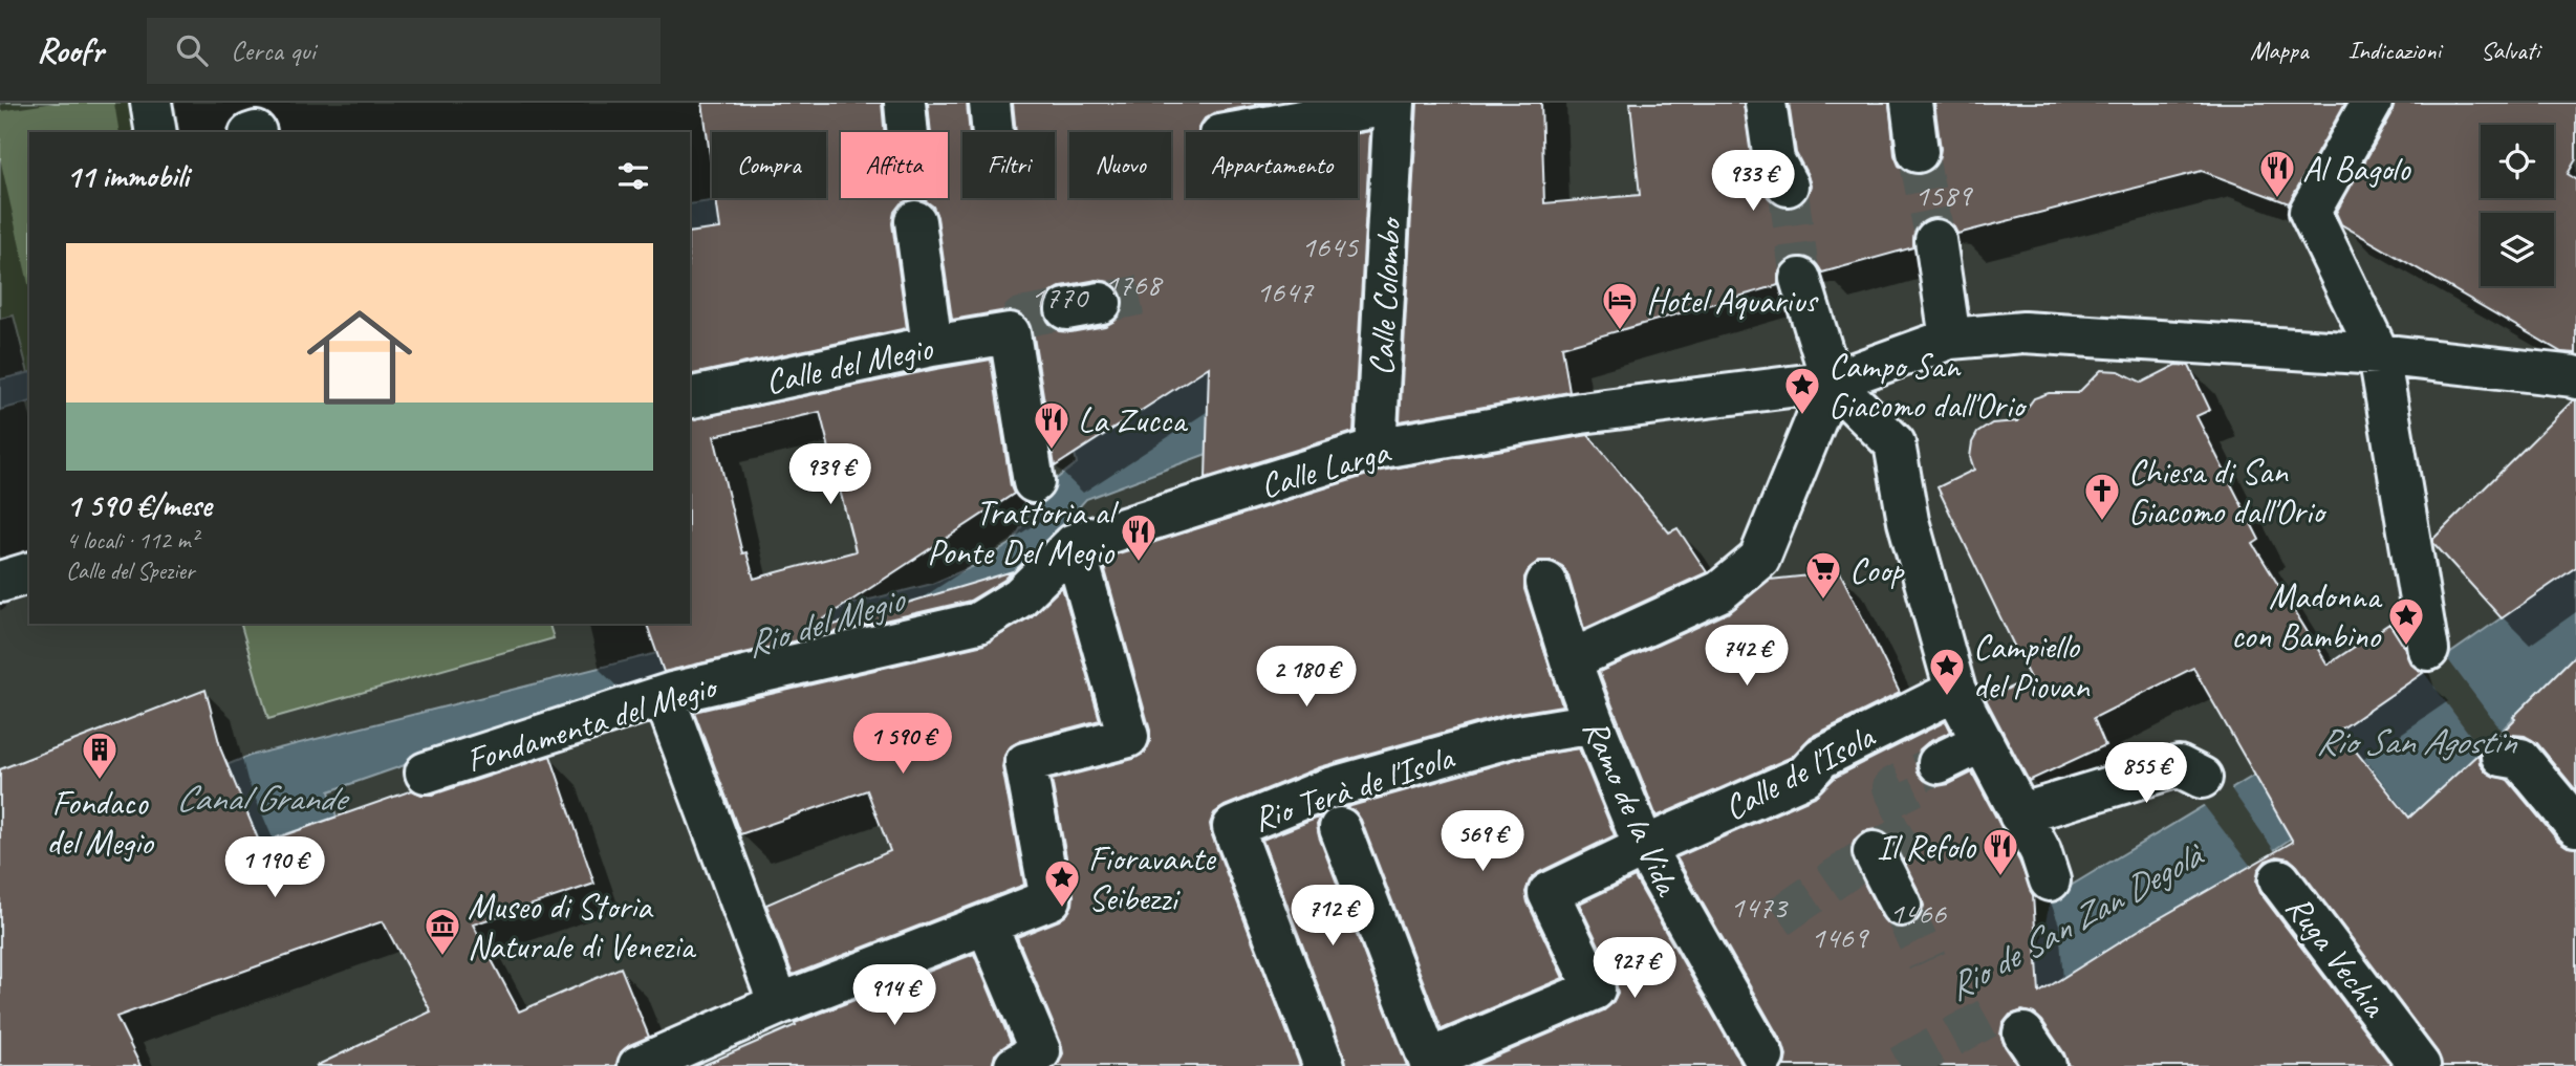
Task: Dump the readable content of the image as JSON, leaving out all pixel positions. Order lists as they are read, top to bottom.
{
  "streets": {
    "street": [
      "Calle Colombo",
      "Calle del Megio",
      "Calle Larga",
      "Fondamenta del Megio",
      "Calle de l'Isola",
      "Rio Terà de l'Isola",
      "Ramo de la Vida",
      "Ruga Vechia"
    ]
  },
  "crossings": [
    ["Calle Colombo", "Calle Larga"],
    ["Calle Larga", "Fondamenta del Megio"],
    ["Calle de l'Isola", "Ramo de la Vida"],
    ["Rio Terà de l'Isola", "Ramo de la Vida"]
  ],
  "water": [
    "Rio del Megio",
    "Rio San Agostin",
    "Canal Grande",
    "Rio de San Zan Degolà"
  ],
  "places": {
    "restaurant": [
      "Al Bagolo",
      "La Zucca",
      "Trattoria al Ponte Del Megio",
      "Il Refolo"
    ],
    "hotel": ["Hotel Aquarius"],
    "place": [
      "Campo San Giacomo dall'Orio",
      "Madonna con Bambino",
      "Campiello del Piovan",
      "Fioravante Seibezzi"
    ],
    "church": ["Chiesa di San Giacomo dall'Orio"],
    "supermarket": ["Coop"],
    "building": ["Fondaco del Megio"],
    "museum": ["Museo di Storia Naturale di Venezia"]
  },
  "house_numbers": [
    "1589",
    "1645",
    "1768",
    "1647",
    "1770",
    "1473",
    "1466",
    "1469"
  ],
  "page": {
    "header": "Roofr",
    "search": "Cerca qui",
    "nav": ["Mappa", "Indicazioni", "Salvati"],
    "chip": [
      "Compra",
      "Affitta",
      "Filtri",
      "Nuovo",
      "Appartamento"
    ],
    "heading": "11 immobili",
    "price": [
      "933 €",
      "939 €",
      "742 €",
      "2 180 €",
      "1 590 €",
      "855 €",
      "569 €",
      "1 190 €",
      "712 €",
      "927 €",
      "914 €"
    ],
    "list": [
      {
        "name": "1 590 €/mese",
        "note": "4 locali · 112 m² · Calle del Spezier"
      }
    ]
  }
}
